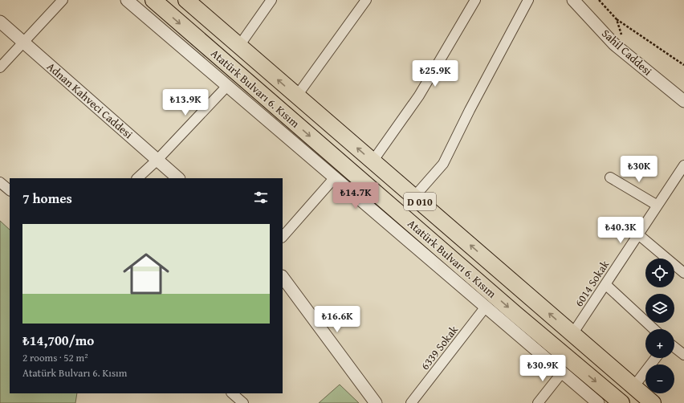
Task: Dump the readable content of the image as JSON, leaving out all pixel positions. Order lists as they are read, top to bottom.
{
  "streets": {
    "highway": ["Atatürk Bulvarı 6. Kısım", "D 010"],
    "street": [
      "Sahil Caddesi",
      "Adnan Kahveci Caddesi",
      "6014 Sokak",
      "6339 Sokak"
    ]
  },
  "crossings": [
    ["Atatürk Bulvarı 6. Kısım", "6014 Sokak"]
  ],
  "page": {
    "price": [
      "₺25.9K",
      "₺13.9K",
      "₺30K",
      "₺14.7K",
      "₺40.3K",
      "₺16.6K",
      "₺30.9K"
    ],
    "heading": "7 homes",
    "list": [
      {
        "name": "₺14,700/mo",
        "note": "2 rooms · 52 m² · Atatürk Bulvarı 6. Kısım"
      }
    ],
    "map_buttons": ["+", "−"]
  }
}
